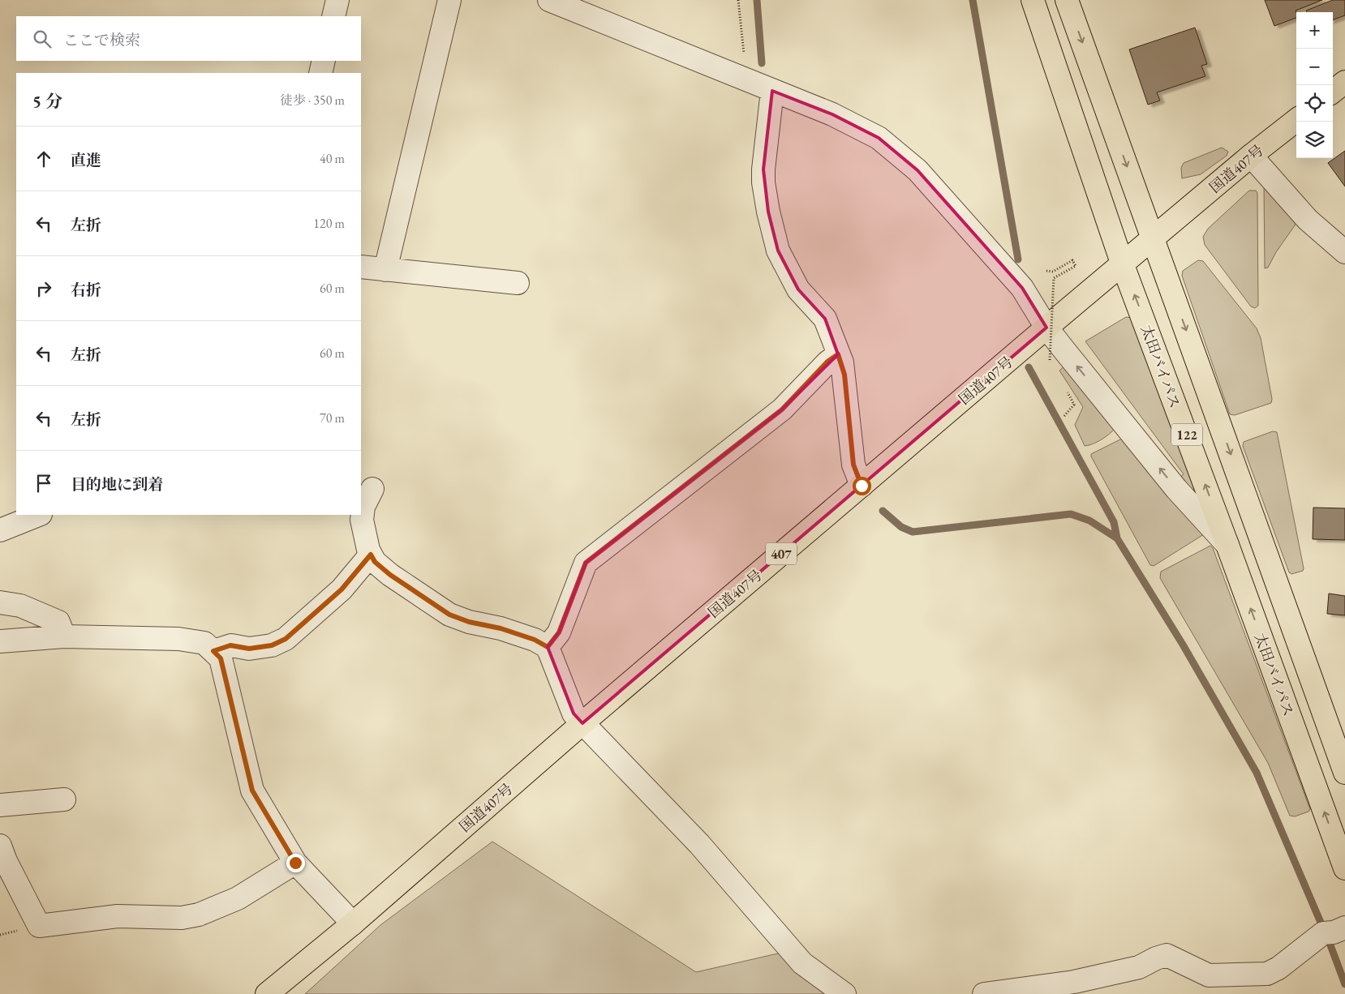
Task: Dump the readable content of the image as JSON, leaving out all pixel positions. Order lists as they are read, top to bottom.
{
  "streets": {
    "highway": [
      "国道407号",
      "太田バイパス",
      "122",
      "407"
    ]
  },
  "crossings": [
    ["国道407号", "太田バイパス"],
    ["国道407号", "122"]
  ],
  "page": {
    "map_buttons": ["+", "−"],
    "search": "ここで検索",
    "heading": ["5 分", "徒歩 · 350 m"],
    "list": [
      ["直進", "40 m"],
      ["左折", "120 m"],
      ["右折", "60 m"],
      ["左折", "60 m"],
      ["左折", "70 m"],
      "目的地に到着"
    ]
  }
}
